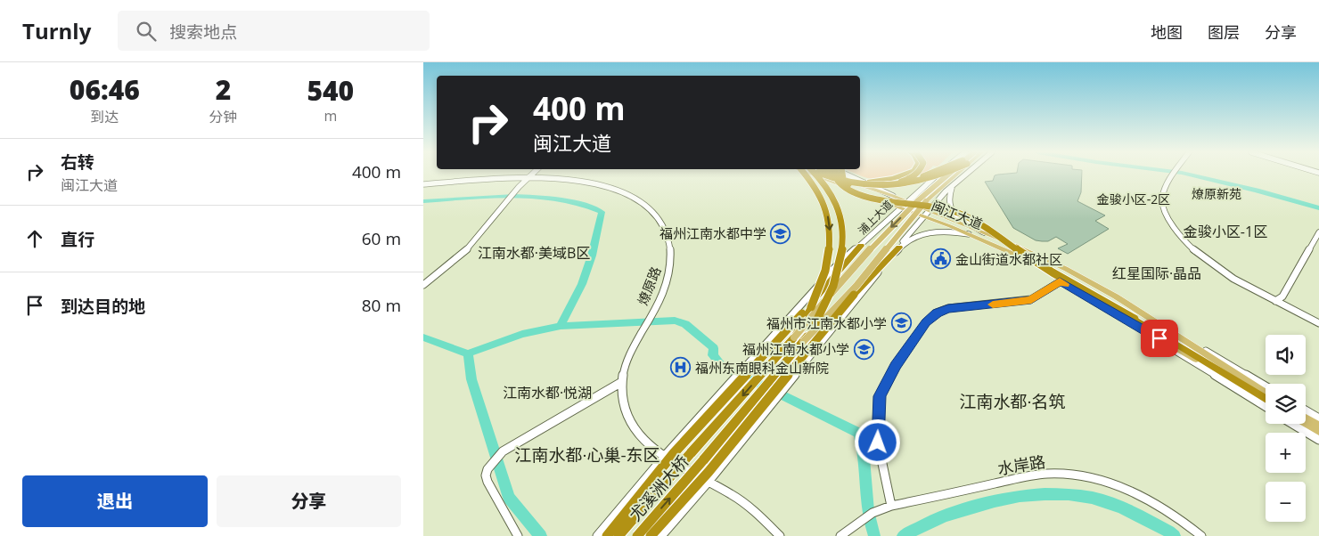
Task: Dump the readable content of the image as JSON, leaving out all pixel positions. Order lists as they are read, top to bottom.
{
  "streets": {
    "highway": ["尤溪洲大桥"],
    "main road": ["闽江大道"],
    "street": ["浦上大道", "燎原路", "水岸路"]
  },
  "crossings": [
    ["闽江大道", "浦上大道"],
    ["浦上大道", "燎原路"]
  ],
  "districts": [
    "燎原新苑",
    "金骏小区-2区",
    "金骏小区-1区",
    "江南水都·美域B区",
    "红星国际·晶品",
    "江南水都·悦湖",
    "江南水都·名筑",
    "江南水都·心巢-东区"
  ],
  "places": {
    "school or university": ["福州江南水都中学", "福州市江南水都小学", "福州江南水都小学"],
    "public building": ["金山街道水都社区"],
    "hospital": ["福州东南眼科金山新院"]
  },
  "page": {
    "header": "Turnly",
    "search": "搜索地点",
    "nav": ["地图", "图层", "分享"],
    "eta": [
      "06:46",
      "到达",
      "2",
      "分钟",
      "540",
      "m"
    ],
    "turn": ["400 m", "闽江大道"],
    "list": [
      {
        "name": "右转",
        "note": "闽江大道",
        "value": "400 m"
      },
      {
        "name": "直行",
        "value": "60 m"
      },
      {
        "name": "到达目的地",
        "value": "80 m"
      }
    ],
    "map_buttons": ["+", "−"],
    "buttons": ["退出", "分享"]
  }
}
